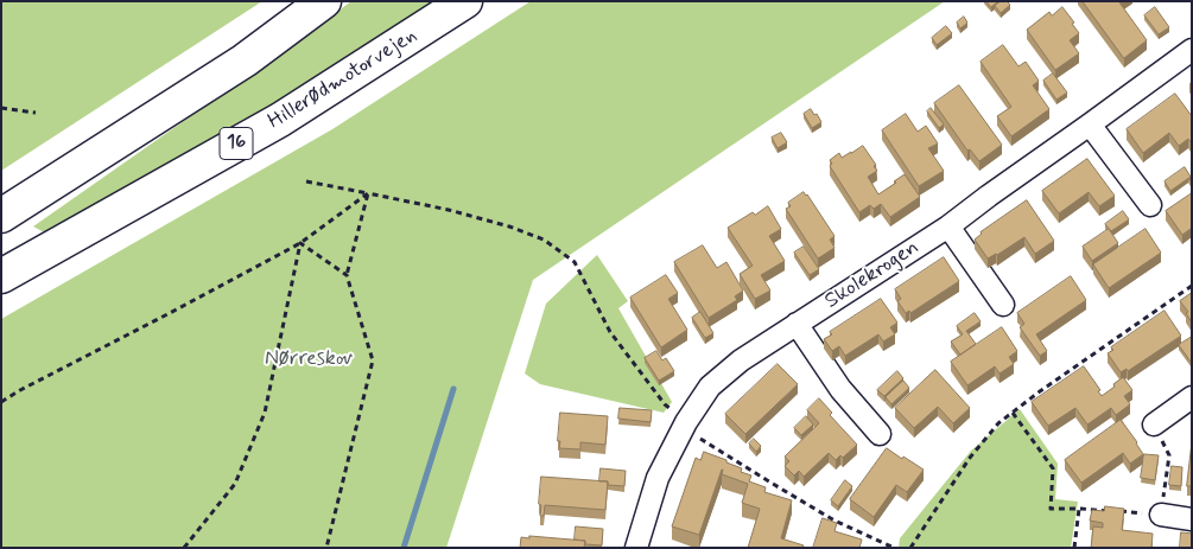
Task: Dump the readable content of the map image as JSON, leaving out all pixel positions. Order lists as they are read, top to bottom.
{
  "streets": {
    "highway": ["Hillerødmotorvejen", "16"],
    "street": ["Skolekrogen"]
  },
  "parks": ["Nørreskov"]
}
